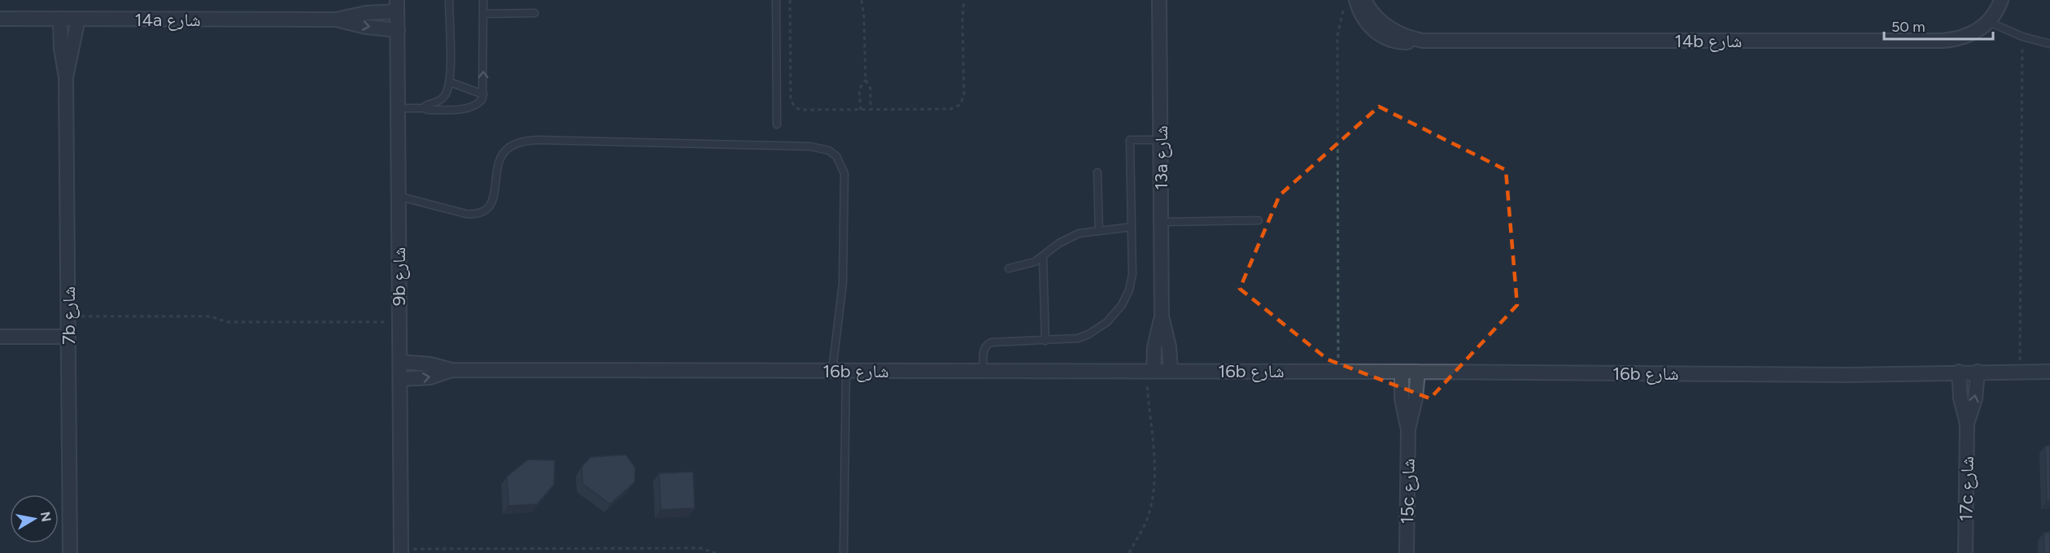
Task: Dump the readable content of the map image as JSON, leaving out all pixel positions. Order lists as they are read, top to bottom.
{
  "streets": {
    "street": [
      "14a شارع",
      "14b شارع",
      "13a شارع",
      "9b شارع",
      "7b شارع",
      "16b شارع",
      "17c شارع",
      "15c شارع"
    ]
  },
  "crossings": [
    ["14a شارع", "9b شارع"],
    ["14a شارع", "7b شارع"],
    ["13a شارع", "16b شارع"],
    ["9b شارع", "16b شارع"],
    ["16b شارع", "17c شارع"],
    ["16b شارع", "15c شارع"]
  ],
  "scale_bar": "50 m",
  "north": "right"
}
